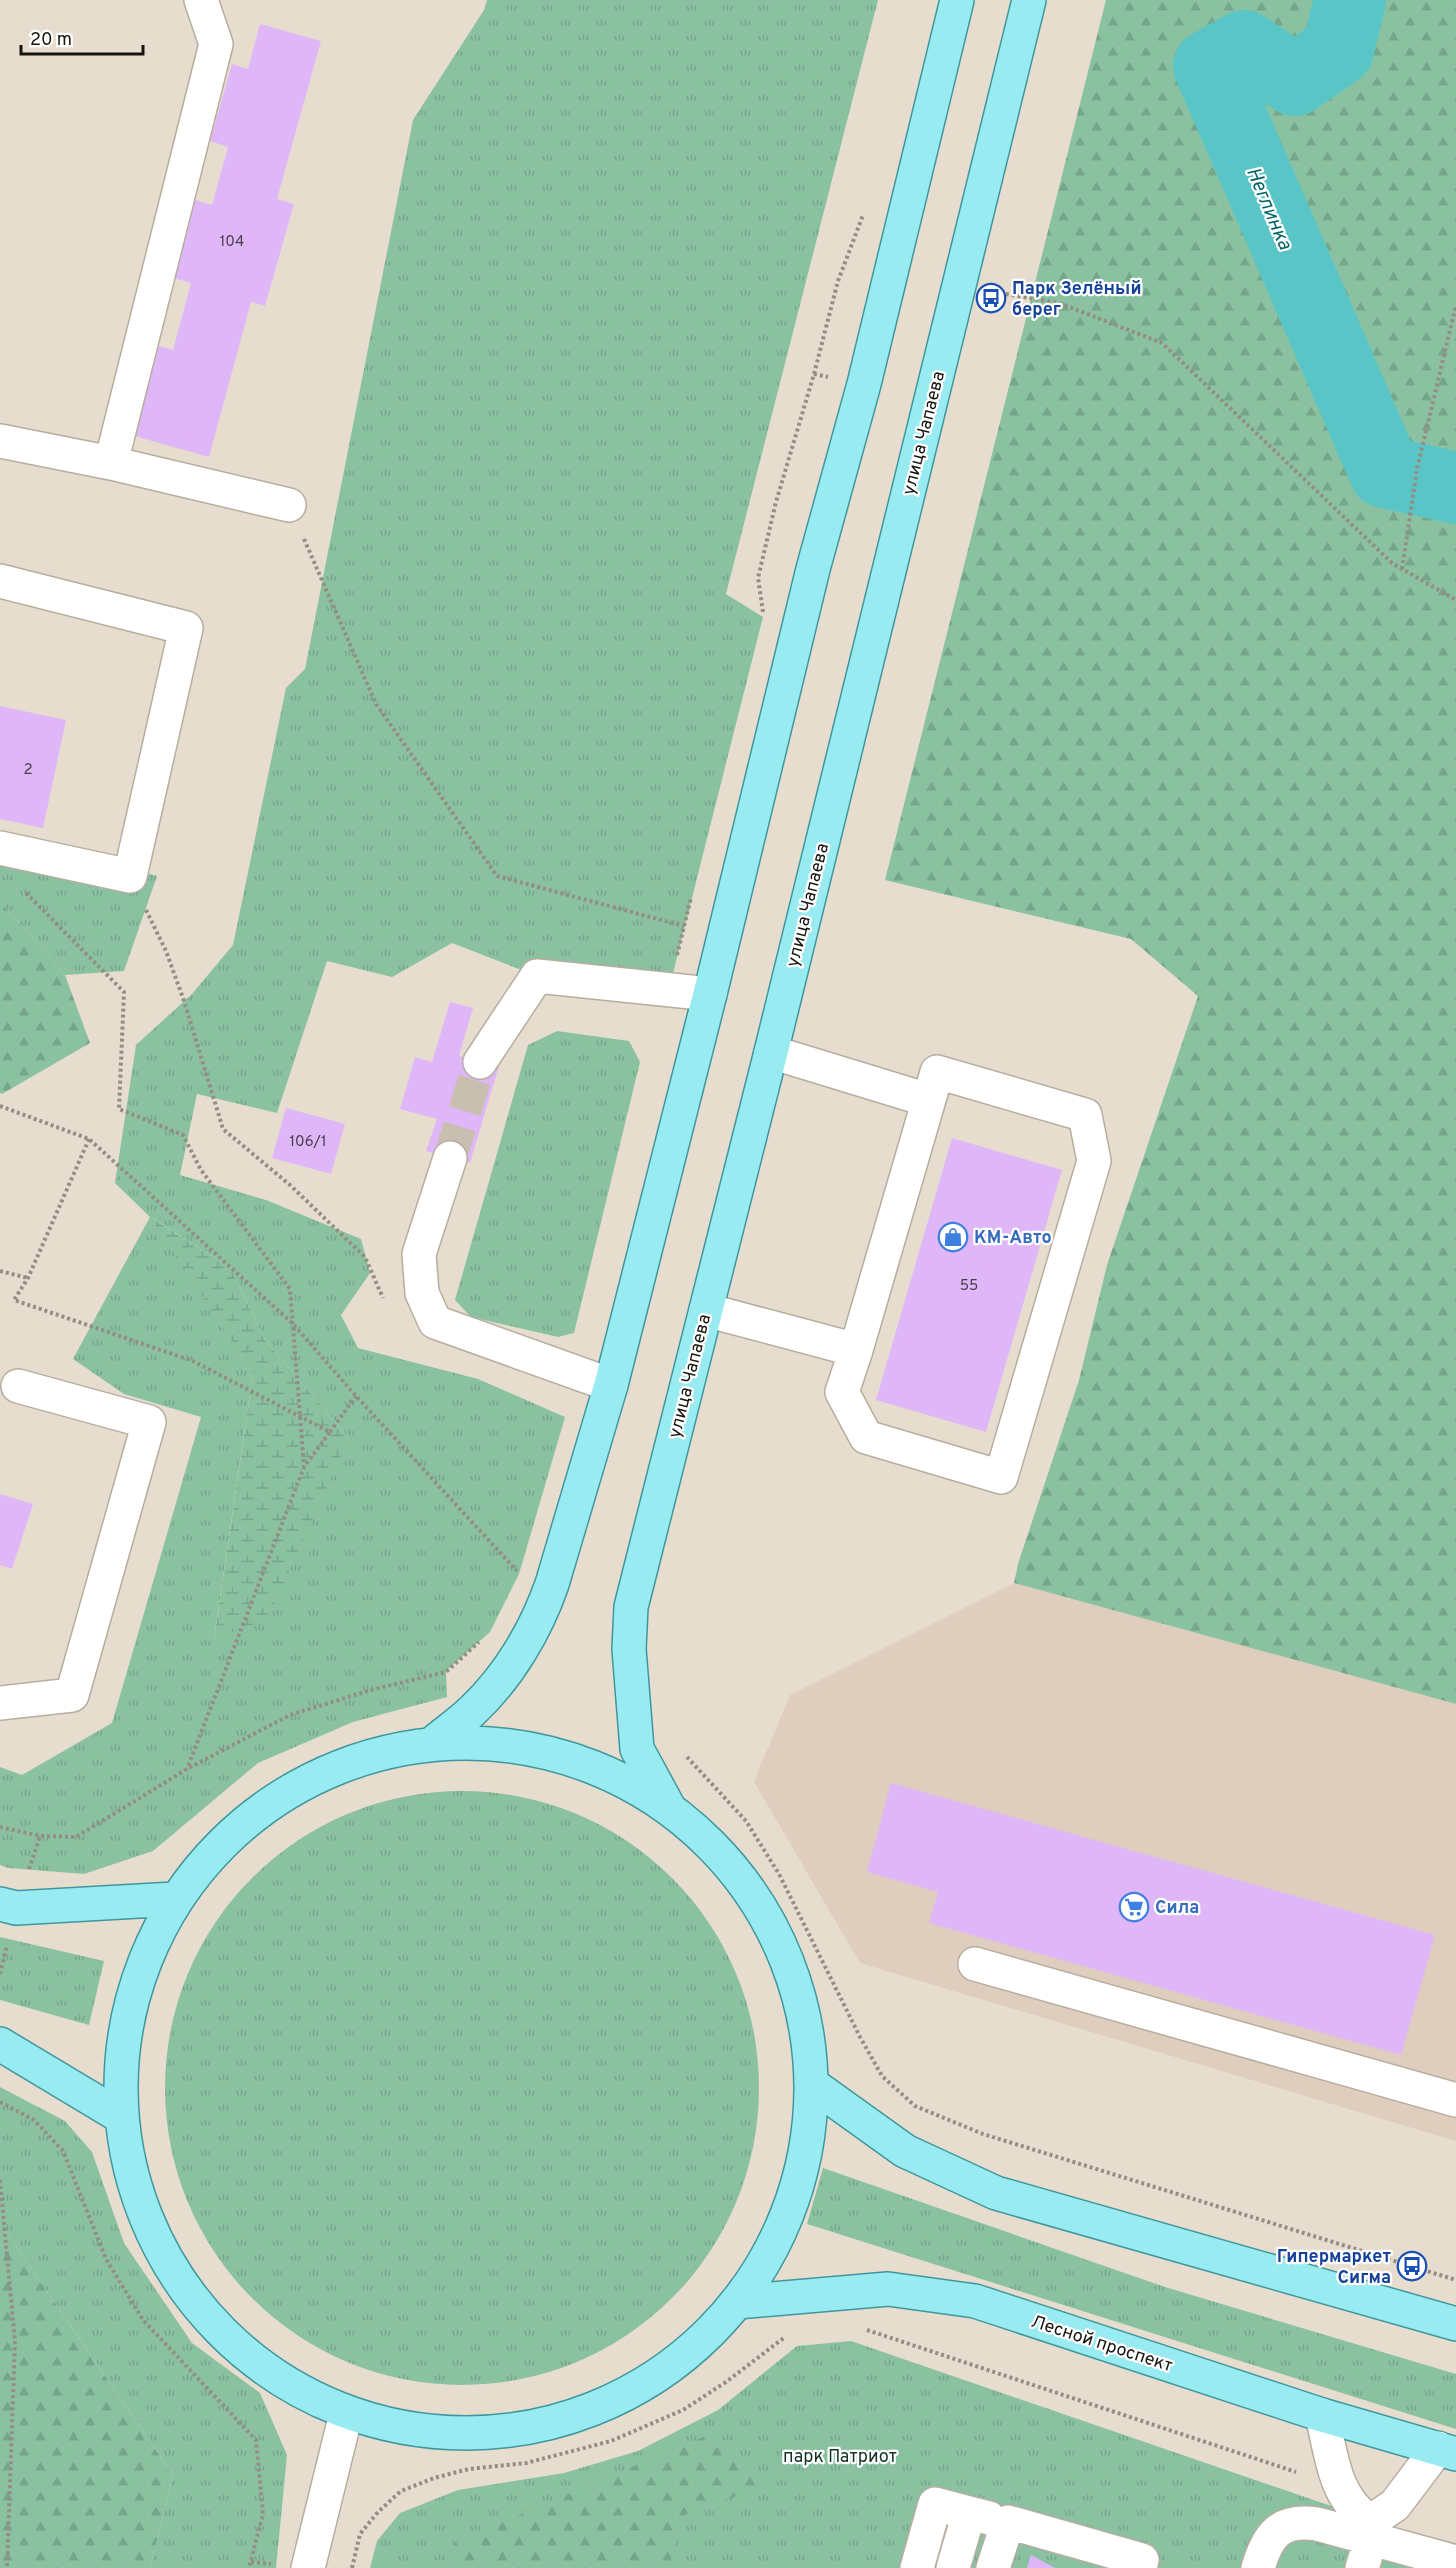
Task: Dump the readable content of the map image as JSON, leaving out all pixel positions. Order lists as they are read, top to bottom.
{
  "streets": {
    "main road": ["улица Чапаева", "Лесной проспект"]
  },
  "water": ["Неглинка"],
  "parks": ["парк Патриот"],
  "places": {
    "bus stop": ["Парк Зелёный берег", "Гипермаркет Сигма"],
    "shop": ["КМ-Авто"],
    "supermarket": ["Сила"]
  },
  "house_numbers": [
    "104",
    "2",
    "106/1",
    "55"
  ],
  "scale_bar": "20 m"
}
